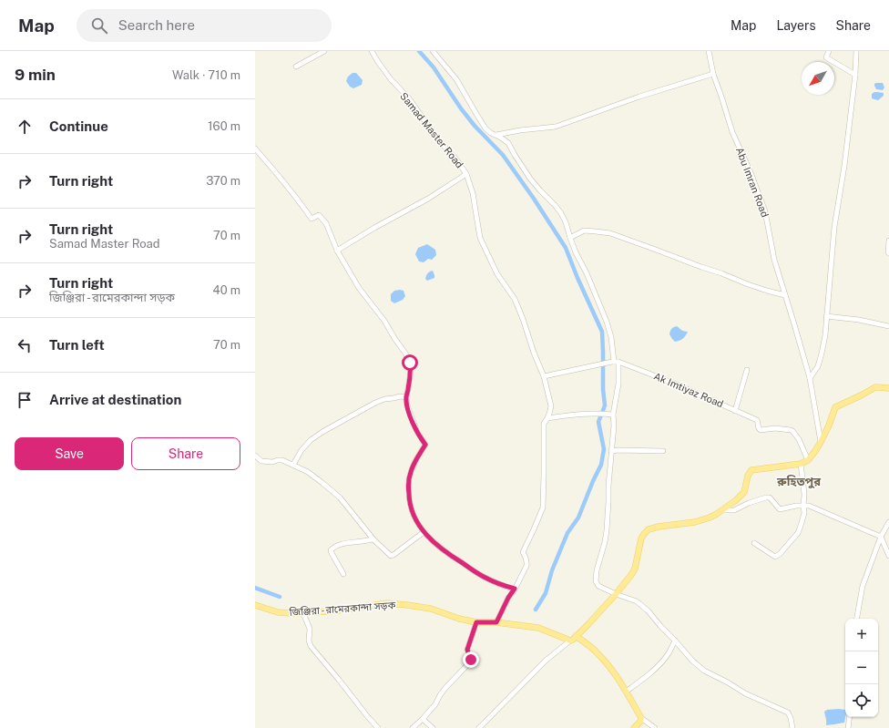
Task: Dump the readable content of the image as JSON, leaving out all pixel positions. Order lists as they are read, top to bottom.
{
  "streets": {
    "main road": ["জিঞ্জিরা - রামেরকান্দা সড়ক"],
    "street": ["Samad Master Road", "Abu Imran Road", "Ak Imtiyaz Road"]
  },
  "crossings": [
    ["Samad Master Road", "জিঞ্জিরা - রামেরকান্দা সড়ক"]
  ],
  "districts": ["রুহিতপুর"],
  "north": "bottom left",
  "page": {
    "header": "Map",
    "search": "Search here",
    "nav": ["Map", "Layers", "Share"],
    "heading": ["9 min", "Walk · 710 m"],
    "list": [
      ["Continue", "160 m"],
      ["Turn right", "370 m"],
      ["Turn right", "Samad Master Road", "70 m"],
      ["Turn right", "জিঞ্জিরা - রামেরকান্দা সড়ক", "40 m"],
      ["Turn left", "70 m"],
      "Arrive at destination"
    ],
    "buttons": ["Save", "Share"],
    "map_buttons": ["+", "−"]
  }
}
